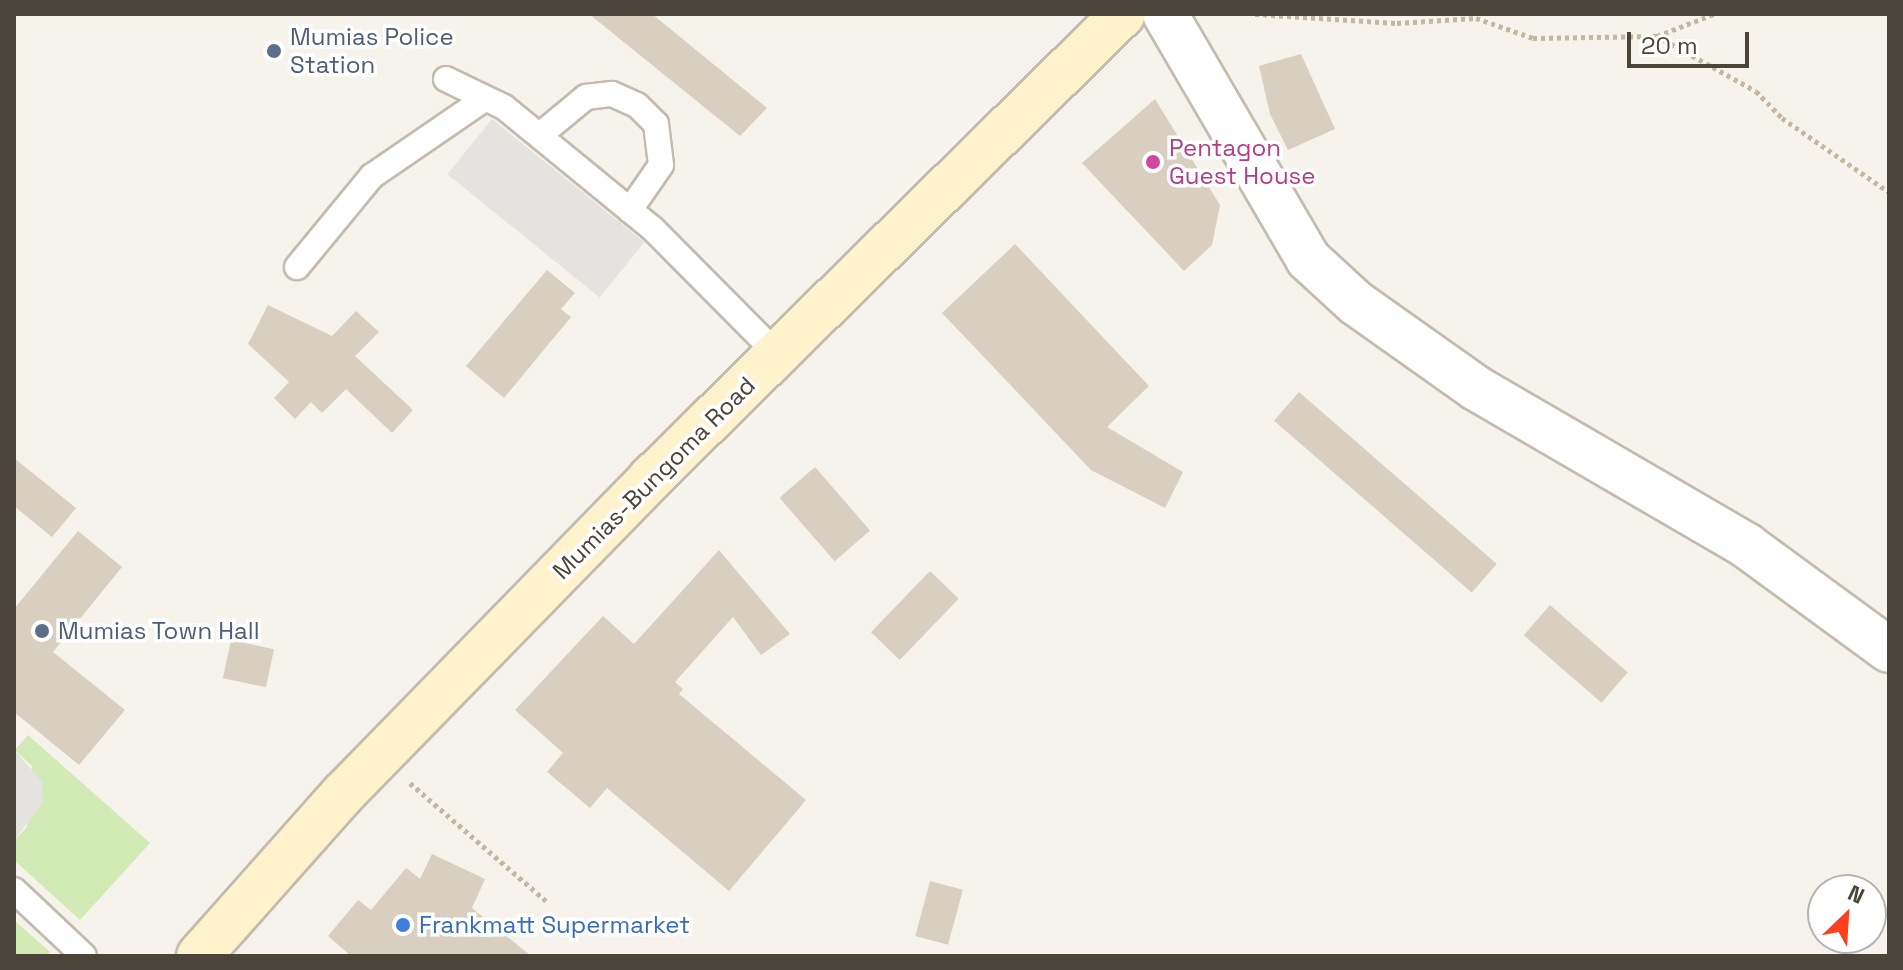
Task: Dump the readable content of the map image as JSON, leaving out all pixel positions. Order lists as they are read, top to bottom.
{
  "streets": {
    "street": ["Mumias-Bungoma Road"]
  },
  "places": [
    "Mumias Police Station",
    "Pentagon Guest House",
    "Mumias Town Hall",
    "Frankmatt Supermarket"
  ],
  "scale_bar": "20 m",
  "north": "top right"
}
